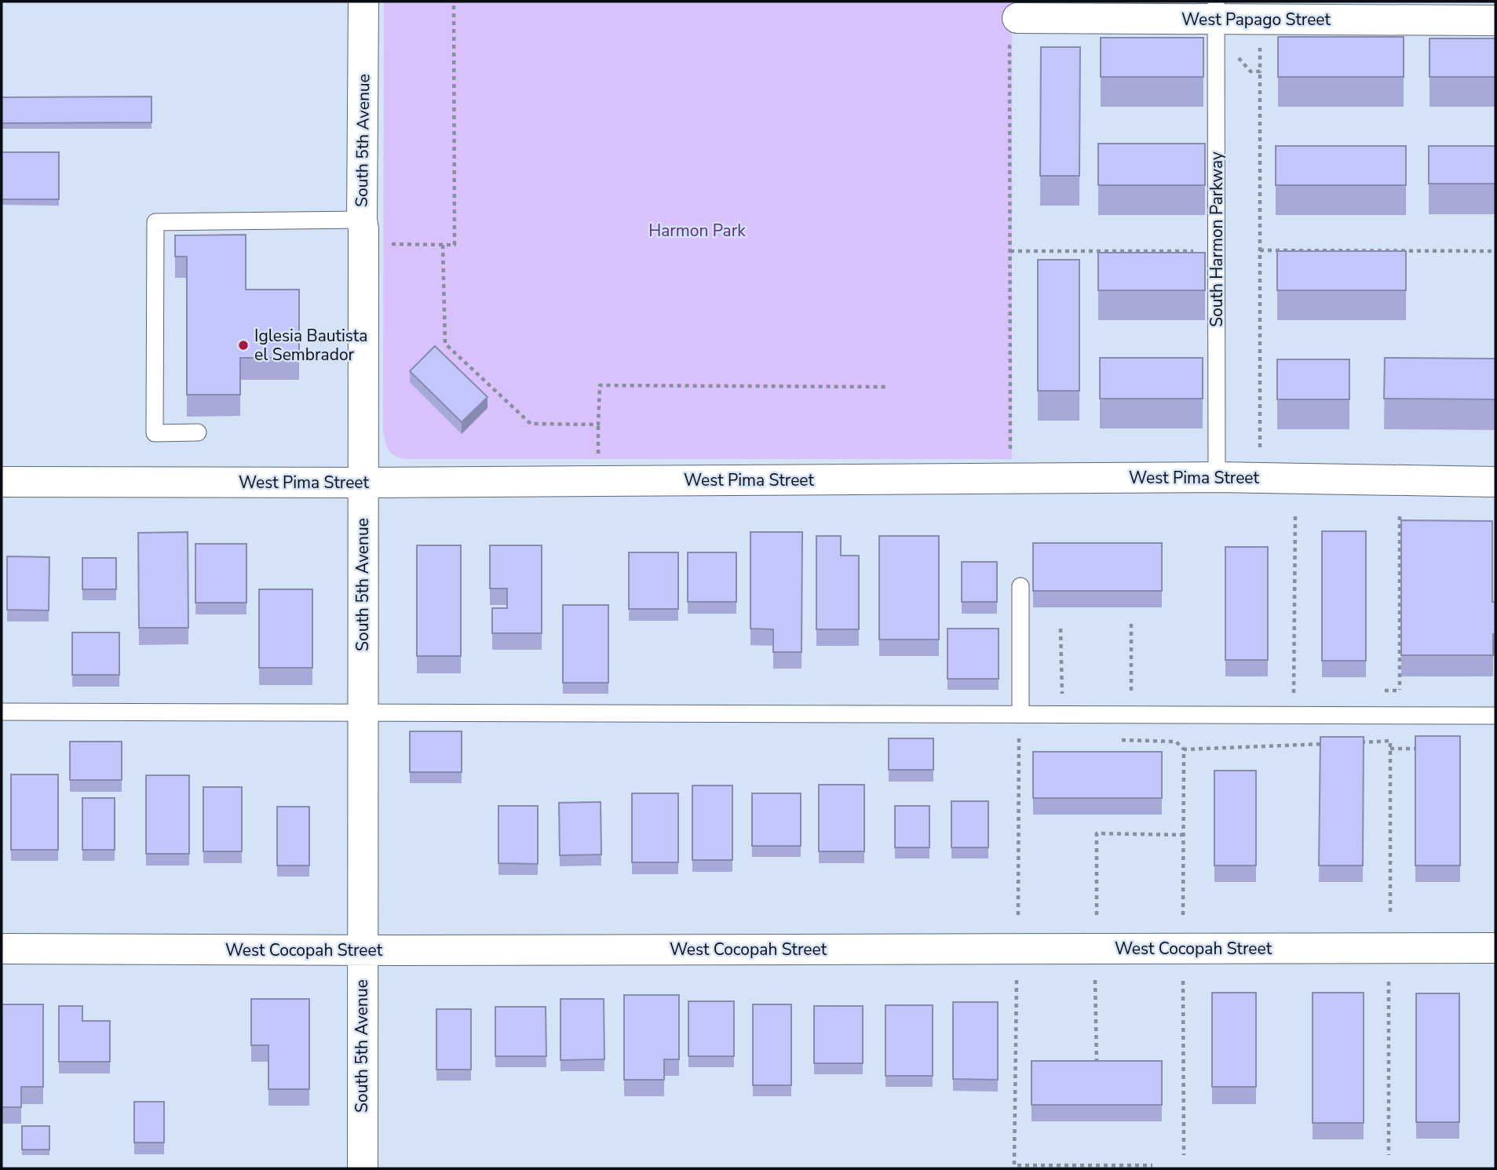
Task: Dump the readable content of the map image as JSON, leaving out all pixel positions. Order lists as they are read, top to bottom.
{
  "streets": {
    "street": [
      "West Papago Street",
      "South 5th Avenue",
      "West Pima Street",
      "West Cocopah Street"
    ],
    "lane": ["South Harmon Parkway"]
  },
  "crossings": [
    ["West Papago Street", "South Harmon Parkway"],
    ["South 5th Avenue", "West Pima Street"],
    ["South 5th Avenue", "West Cocopah Street"],
    ["South Harmon Parkway", "West Pima Street"]
  ],
  "parks": ["Harmon Park"],
  "places": ["Iglesia Bautista el Sembrador"]
}
